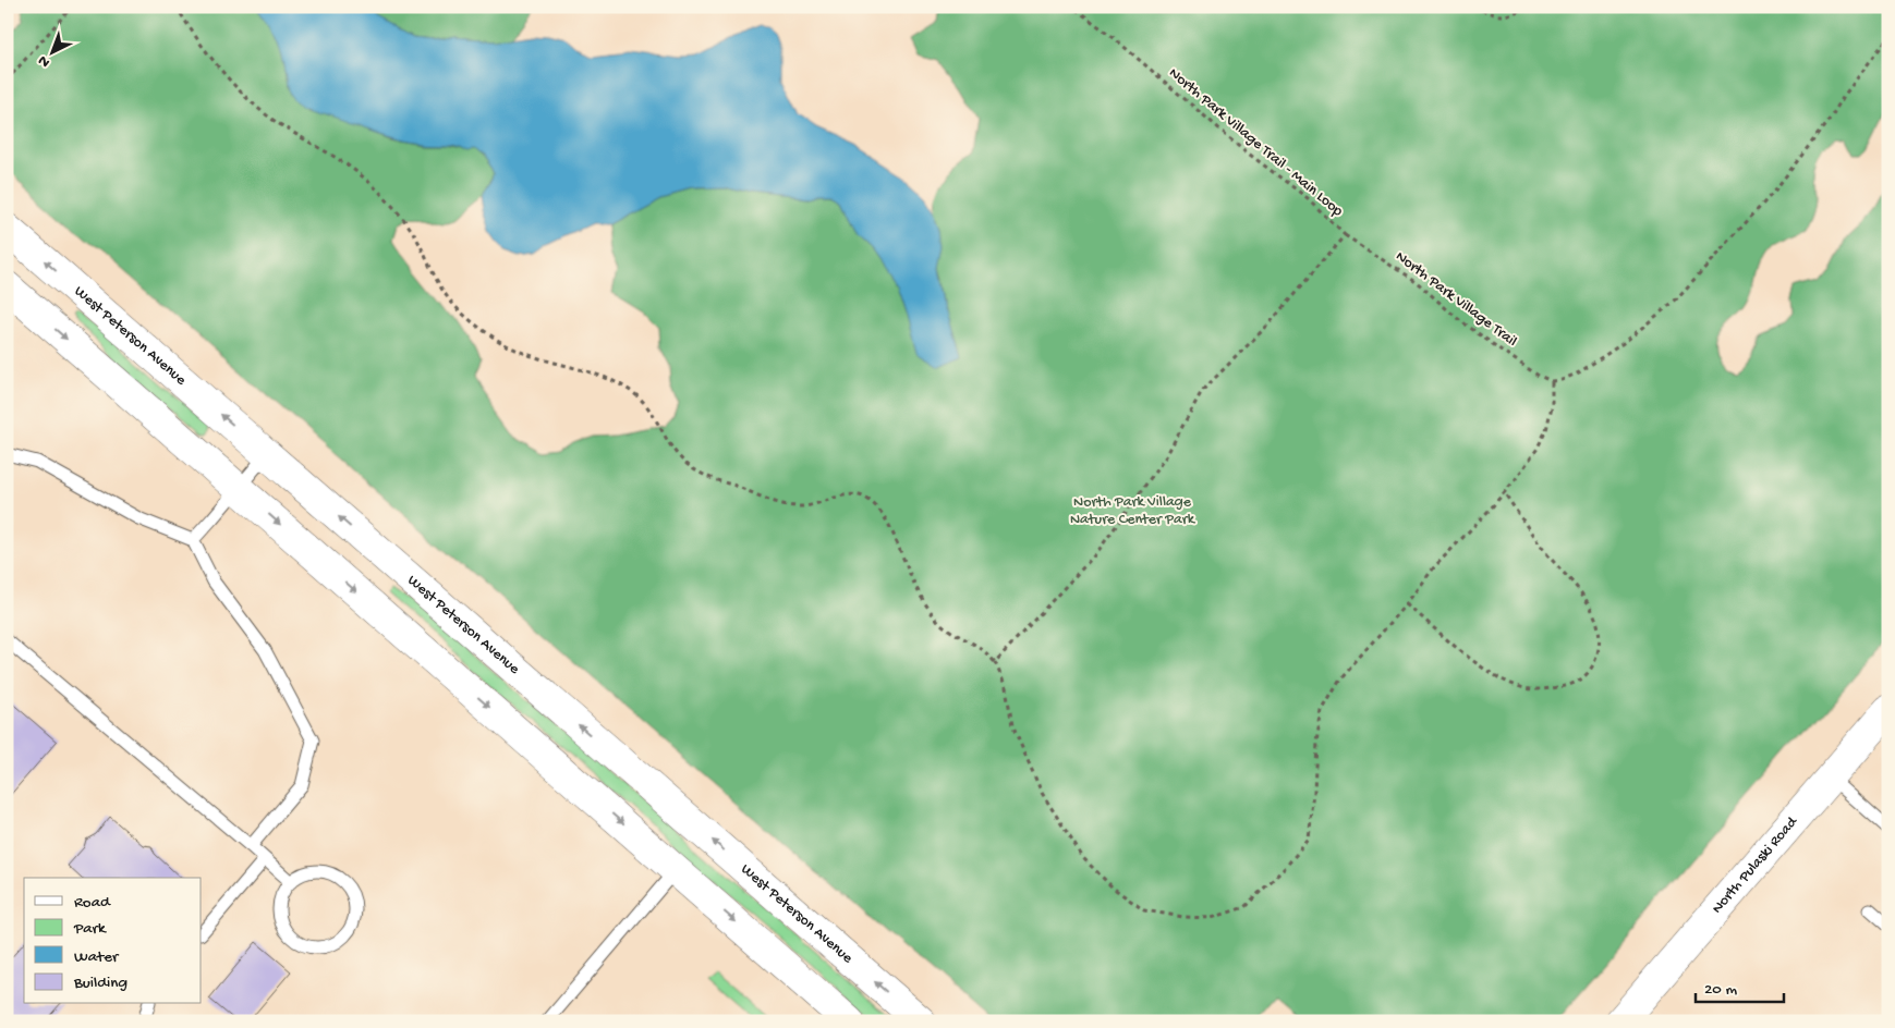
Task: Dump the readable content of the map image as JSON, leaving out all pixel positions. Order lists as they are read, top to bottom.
{
  "streets": {
    "main road": ["West Peterson Avenue", "North Pulaski Road"],
    "path": ["North Park Village Trail - Main Loop", "North Park Village Trail"]
  },
  "crossings": [
    ["North Park Village Trail - Main Loop", "North Park Village Trail"]
  ],
  "parks": ["North Park Village Nature Center Park"],
  "legend": [
    "Road",
    "Park",
    "Water",
    "Building"
  ],
  "scale_bar": "20 m",
  "north": "bottom left"
}
